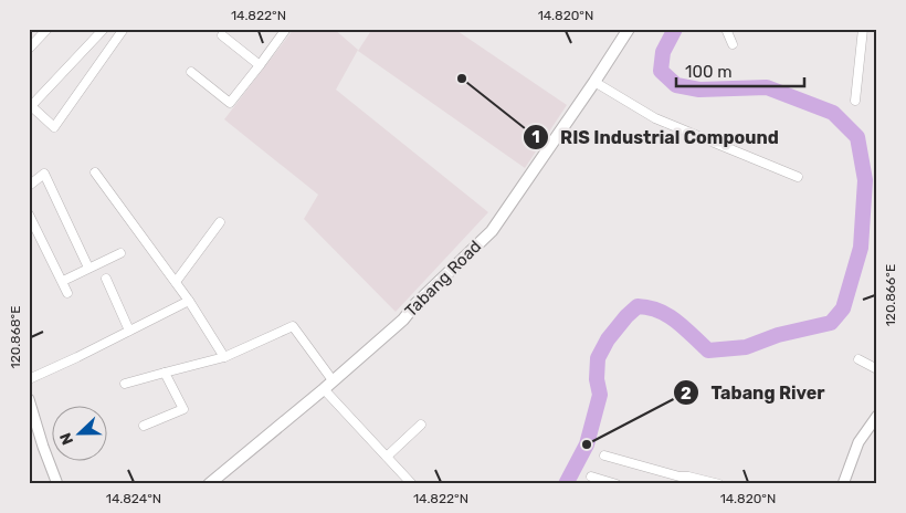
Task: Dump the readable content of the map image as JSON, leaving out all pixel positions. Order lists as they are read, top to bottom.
{
  "streets": {
    "main road": ["Tabang Road"]
  },
  "places": ["RIS Industrial Compound", "Tabang River"],
  "scale_bar": "100 m",
  "north": "left",
  "coordinates": [
    "14.822°N",
    "14.820°N",
    "120.866°E",
    "120.868°E",
    "14.824°N"
  ]
}
